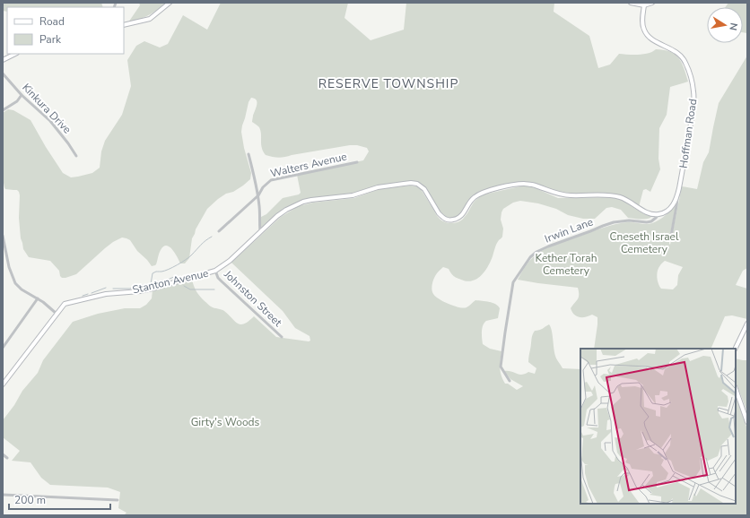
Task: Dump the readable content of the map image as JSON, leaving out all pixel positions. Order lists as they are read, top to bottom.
{
  "streets": {
    "street": [
      "Kinkura Drive",
      "Hoffman Road",
      "Walters Avenue",
      "Irwin Lane",
      "Stanton Avenue",
      "Johnston Street"
    ]
  },
  "crossings": [
    ["Irwin Lane", "Stanton Avenue"],
    ["Stanton Avenue", "Johnston Street"]
  ],
  "districts": ["RESERVE TOWNSHIP"],
  "parks": ["Cneseth Israel Cemetery", "Kether Torah Cemetery", "Girty's Woods"],
  "legend": ["Road", "Park"],
  "scale_bar": "200 m",
  "north": "right"
}
